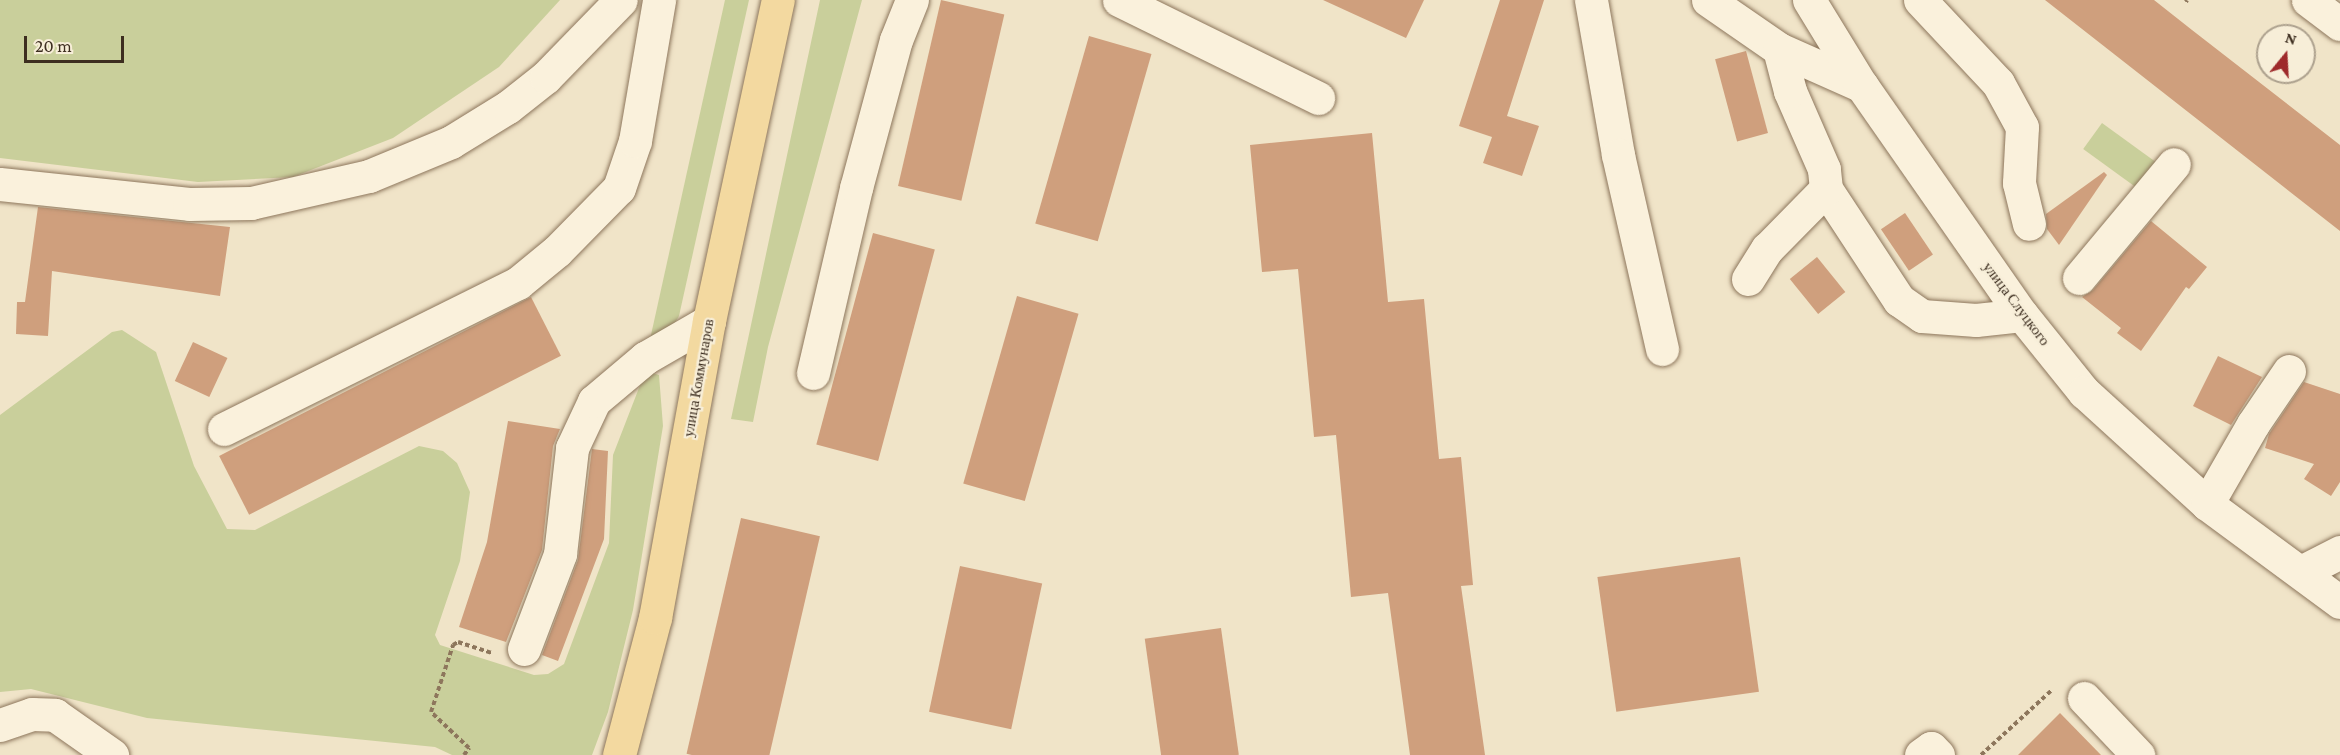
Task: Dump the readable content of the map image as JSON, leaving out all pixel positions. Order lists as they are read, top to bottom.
{
  "streets": {
    "main road": ["улица Коммунаров"],
    "street": ["улица Слуцкого"]
  },
  "scale_bar": "20 m",
  "north": "top"
}
